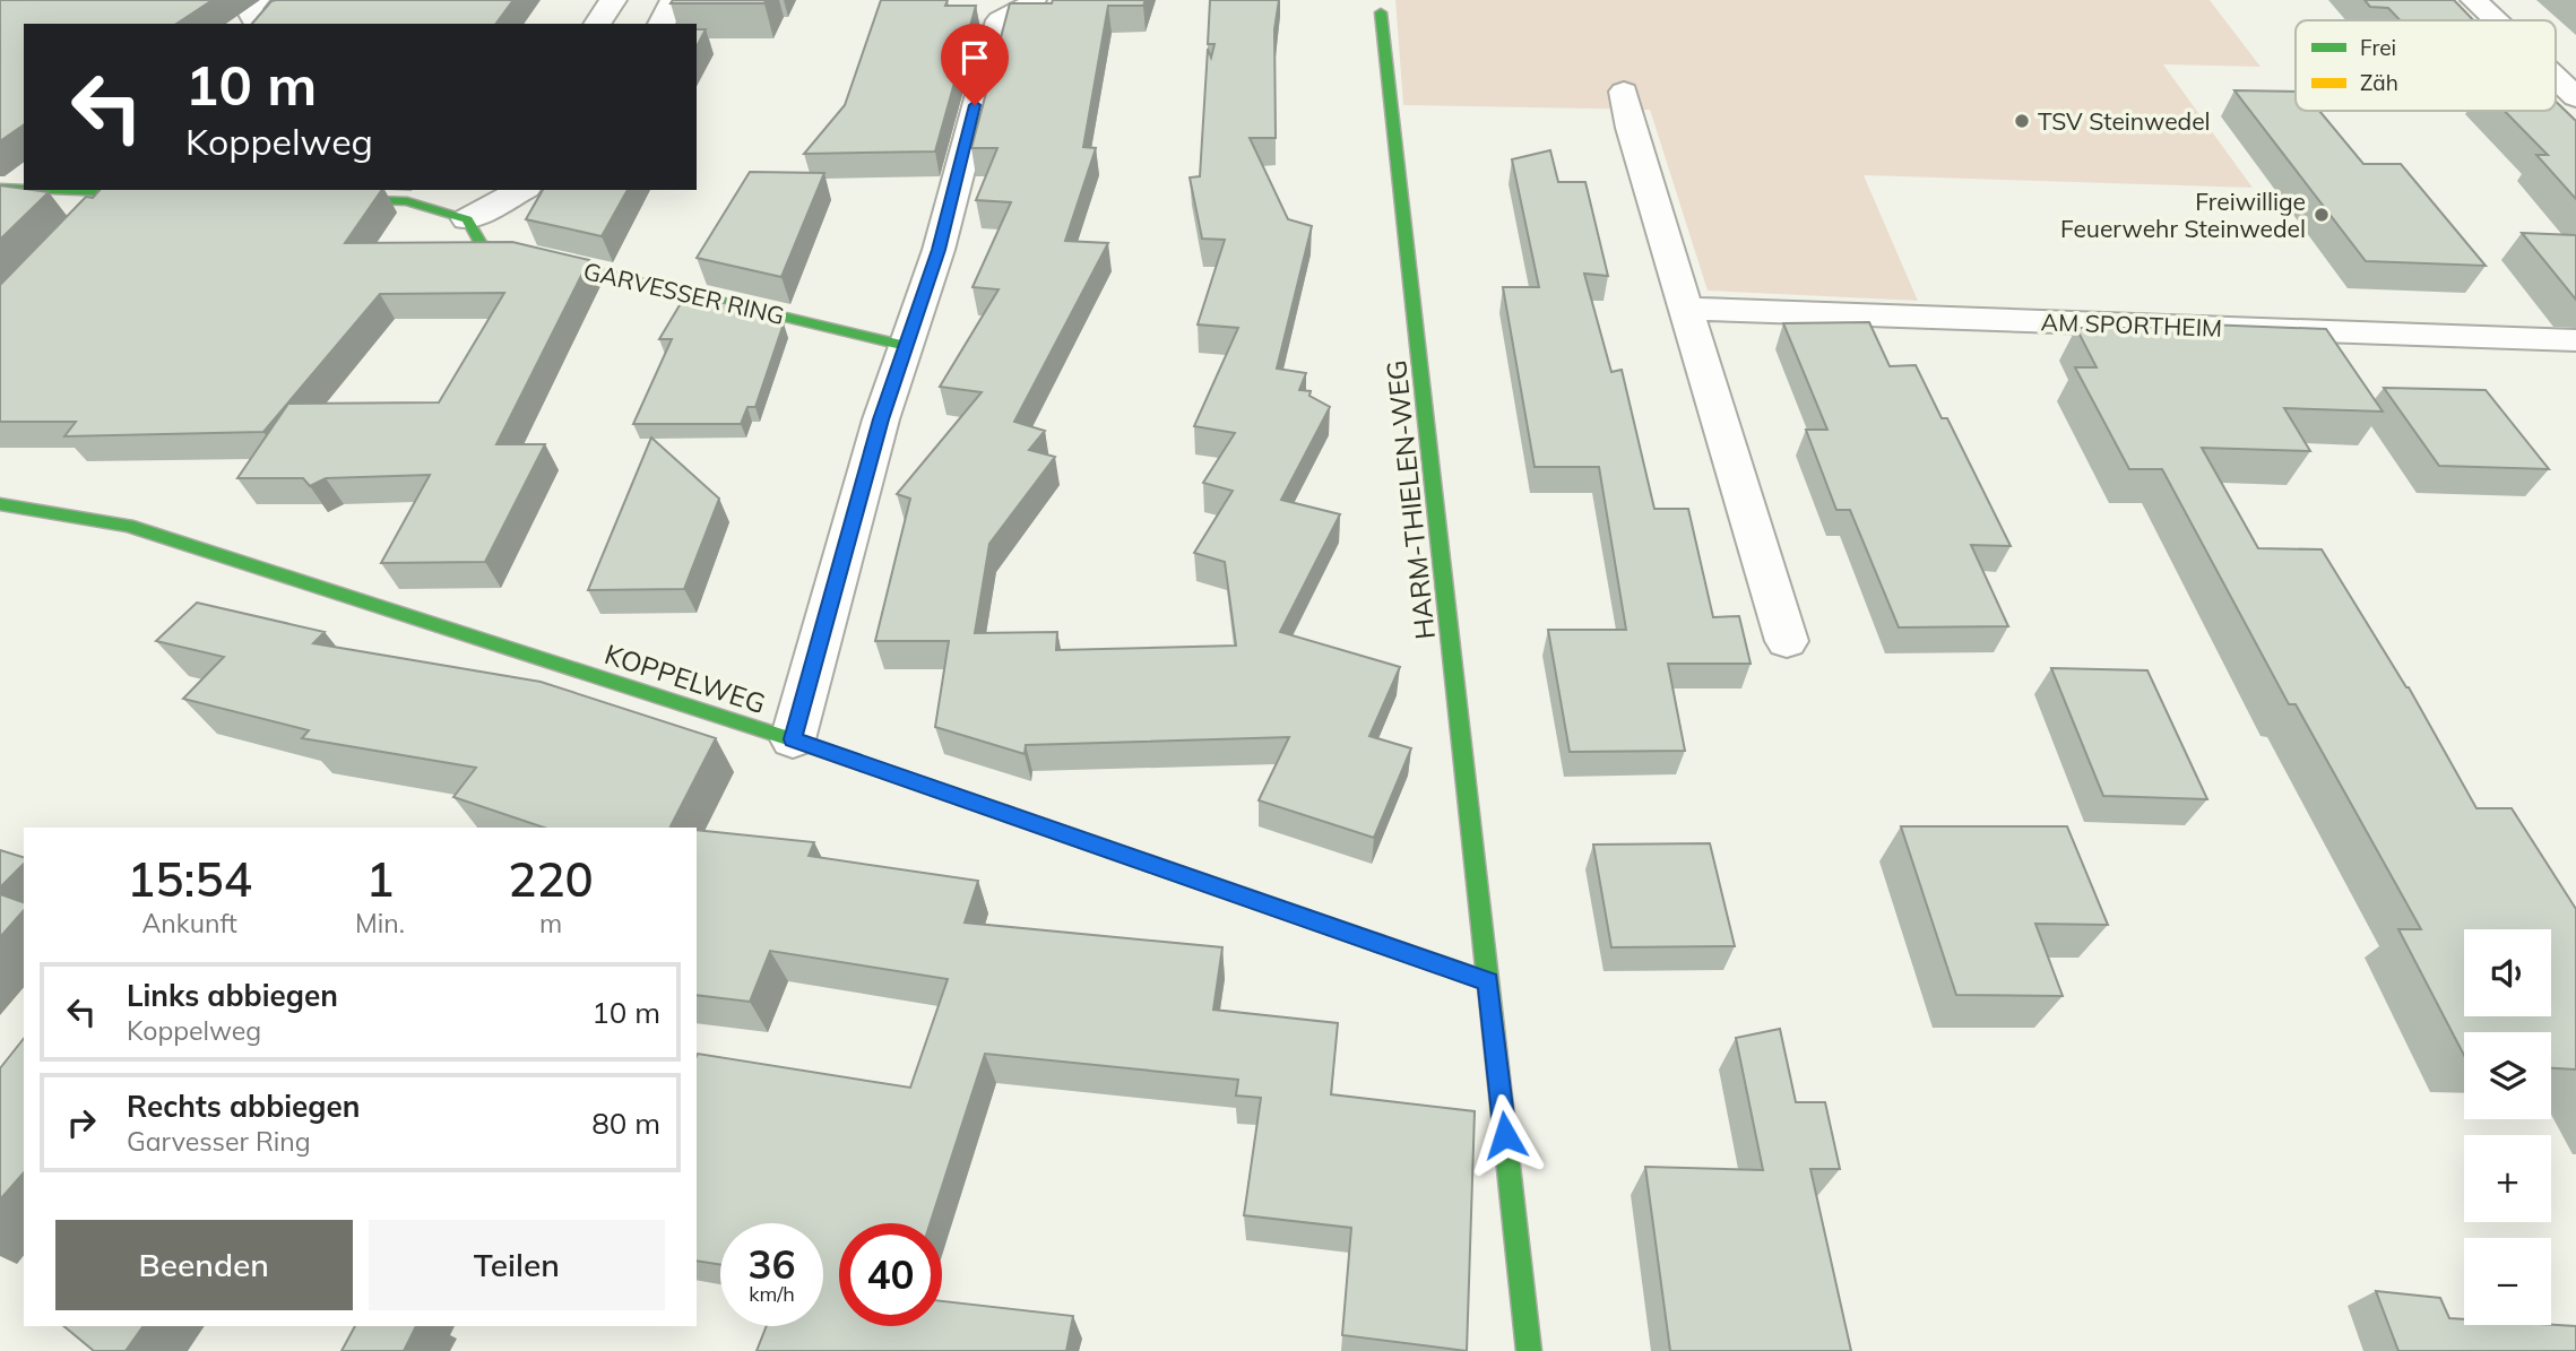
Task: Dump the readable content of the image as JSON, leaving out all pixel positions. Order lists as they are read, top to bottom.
{
  "streets": {
    "street": [
      "GARVESSER RING",
      "AM SPORTHEIM",
      "HARM-THIELEN-WEG",
      "KOPPELWEG"
    ]
  },
  "crossings": [
    ["HARM-THIELEN-WEG", "KOPPELWEG"]
  ],
  "places": ["TSV Steinwedel", "Freiwillige Feuerwehr Steinwedel"],
  "legend": ["Frei", "Zäh"],
  "page": {
    "turn": ["10 m", "Koppelweg"],
    "eta": [
      "15:54",
      "Ankunft",
      "1",
      "Min.",
      "220",
      "m"
    ],
    "map_buttons": ["+", "−"],
    "list": [
      {
        "name": "Links abbiegen",
        "note": "Koppelweg",
        "value": "10 m"
      },
      {
        "name": "Rechts abbiegen",
        "note": "Garvesser Ring",
        "value": "80 m"
      }
    ],
    "buttons": ["Beenden", "Teilen"],
    "speed": "36 km/h",
    "limit": "40"
  }
}
